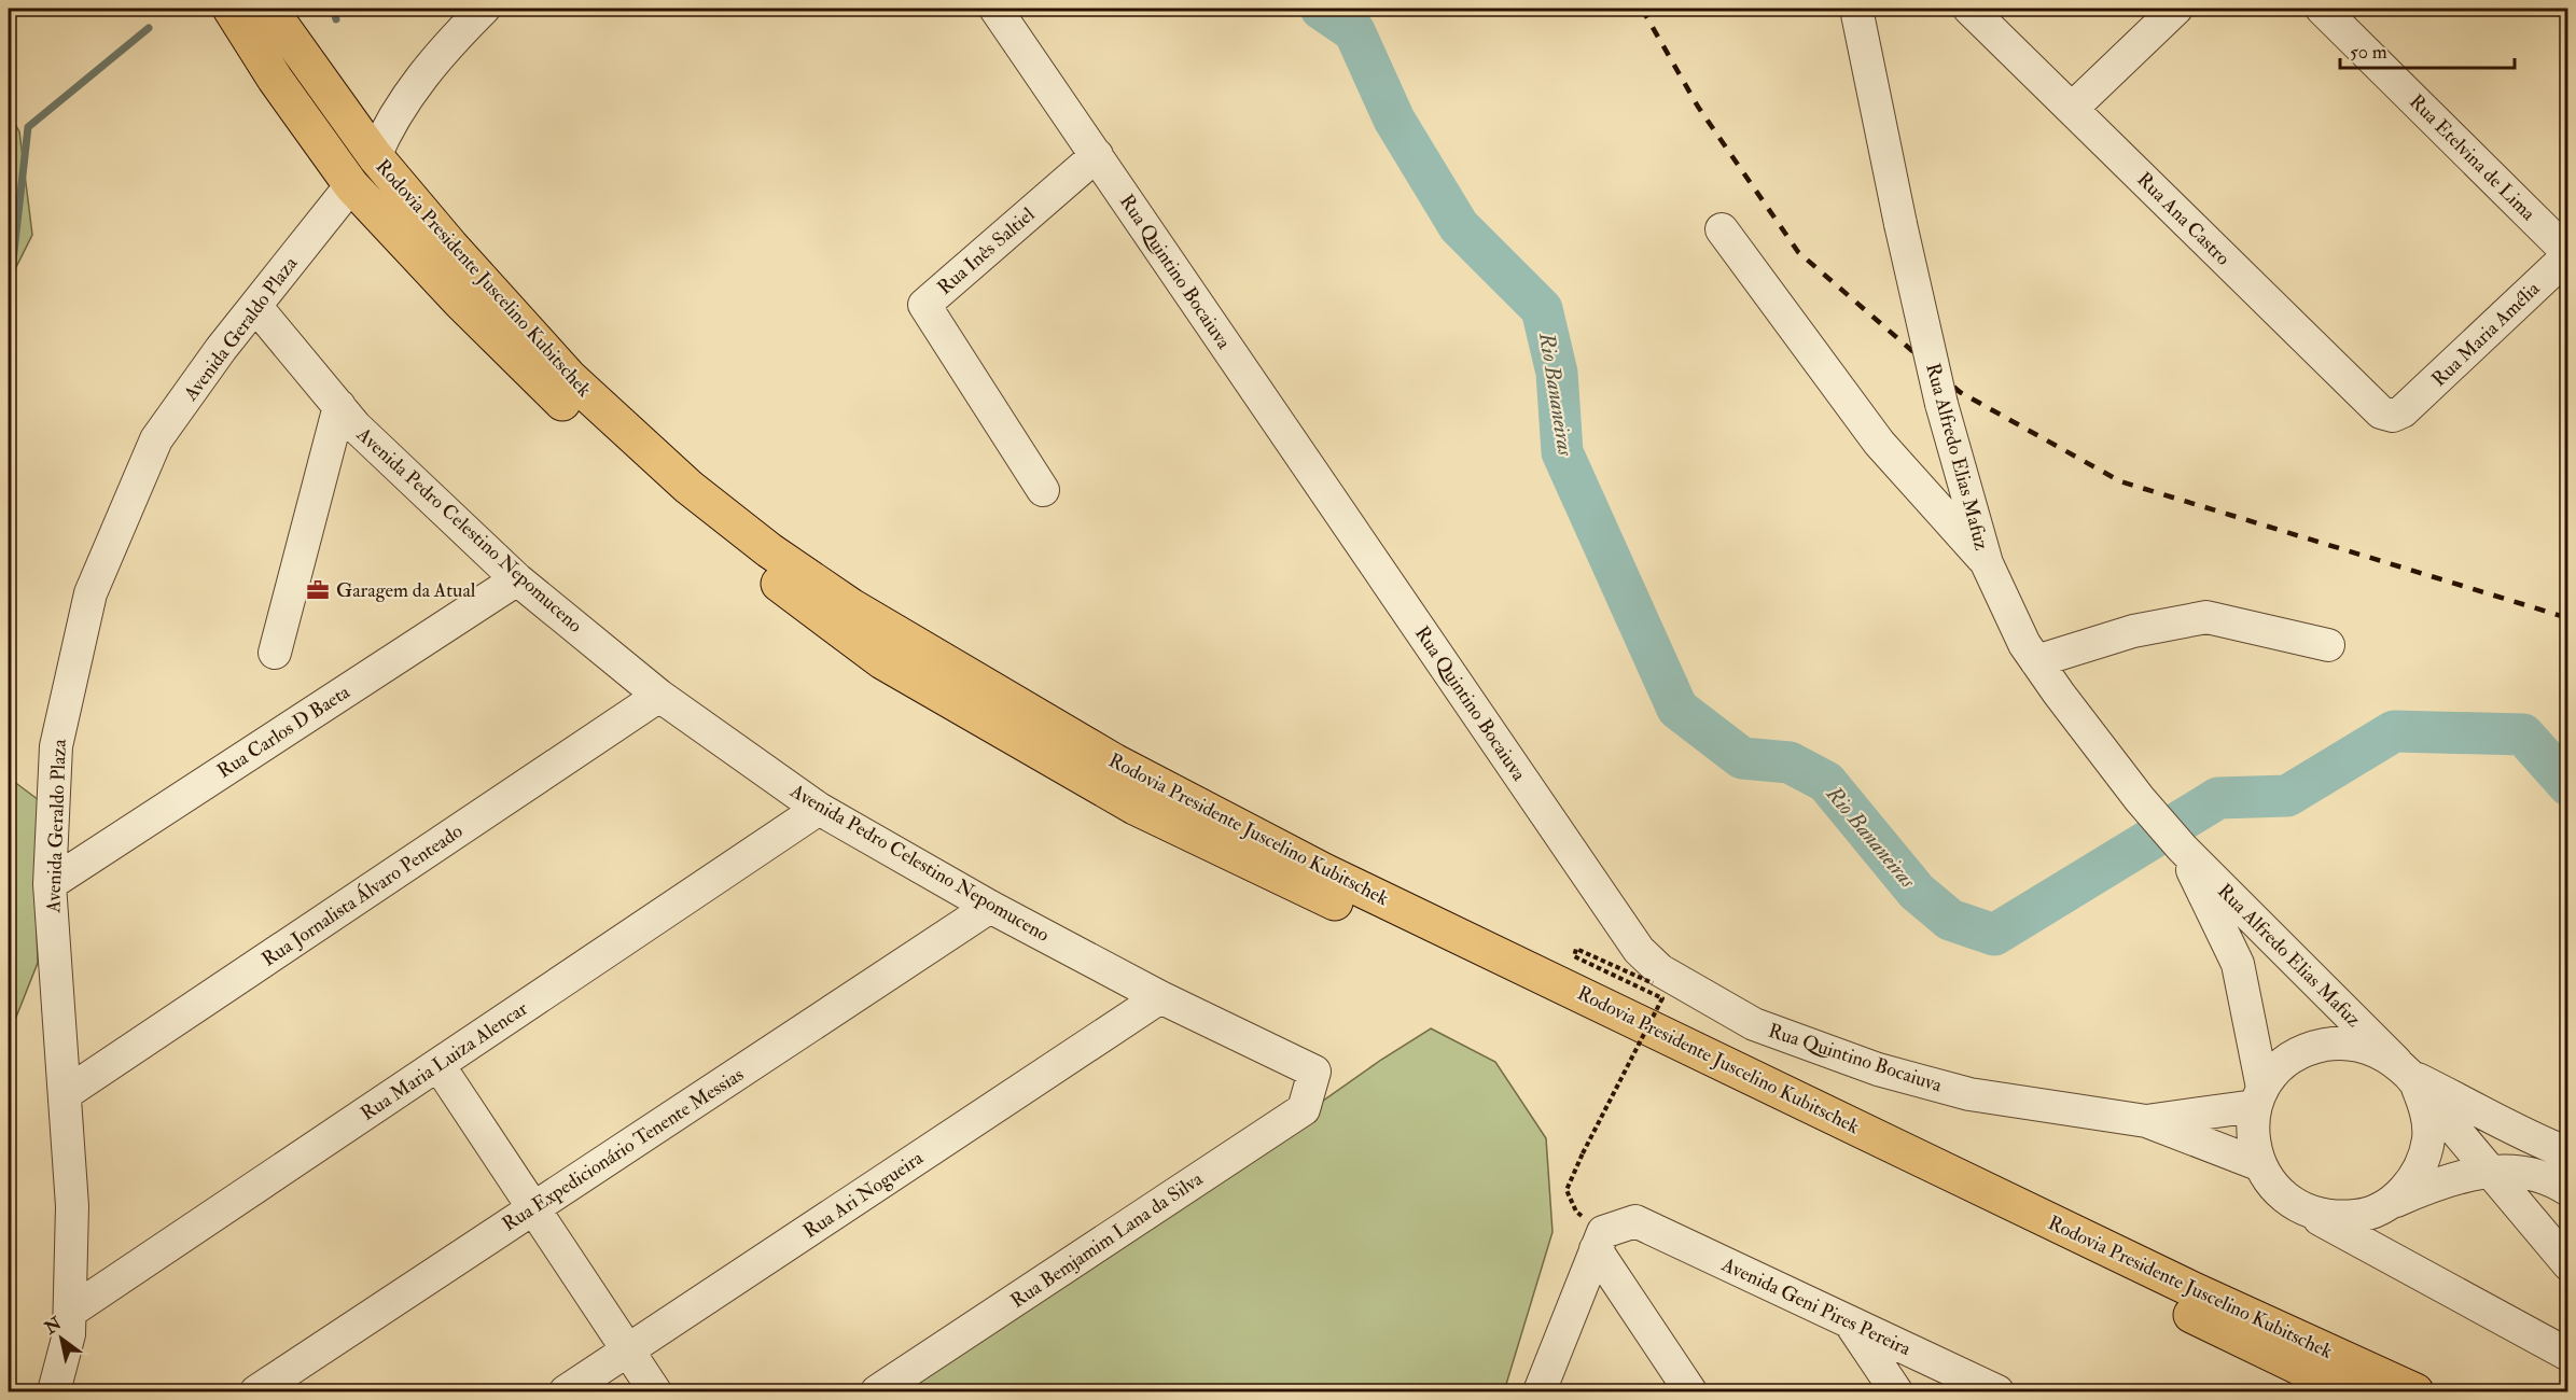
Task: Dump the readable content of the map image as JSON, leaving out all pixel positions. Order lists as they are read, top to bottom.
{
  "streets": {
    "highway": ["Rodovia Presidente Juscelino Kubitschek"],
    "street": [
      "Rua Etelvina de Lima",
      "Rua Ana Castro",
      "Rua Inês Saltiel",
      "Rua Quintino Bocaiuva",
      "Avenida Geraldo Plaza",
      "Rua Maria Amélia",
      "Rua Alfredo Elias Mafuz",
      "Avenida Pedro Celestino Nepomuceno",
      "Rua Carlos D Baeta",
      "Rua Jornalista Álvaro Penteado",
      "Rua Maria Luiza Alencar",
      "Rua Expedicionário Tenente Messias",
      "Rua Ari Nogueira",
      "Rua Bemjamim Lana da Silva",
      "Avenida Geni Pires Pereira"
    ]
  },
  "crossings": [
    ["Rua Etelvina de Lima", "Rua Maria Amélia"],
    ["Rua Ana Castro", "Rua Maria Amélia"],
    ["Rua Inês Saltiel", "Rua Quintino Bocaiuva"],
    ["Rua Quintino Bocaiuva", "Rua Alfredo Elias Mafuz"],
    ["Rodovia Presidente Juscelino Kubitschek", "Avenida Geraldo Plaza"],
    ["Avenida Geraldo Plaza", "Avenida Pedro Celestino Nepomuceno"],
    ["Avenida Geraldo Plaza", "Rua Carlos D Baeta"],
    ["Avenida Geraldo Plaza", "Rua Jornalista Álvaro Penteado"],
    ["Avenida Geraldo Plaza", "Rua Maria Luiza Alencar"],
    ["Avenida Pedro Celestino Nepomuceno", "Rua Carlos D Baeta"],
    ["Avenida Pedro Celestino Nepomuceno", "Rua Jornalista Álvaro Penteado"],
    ["Avenida Pedro Celestino Nepomuceno", "Rua Maria Luiza Alencar"],
    ["Avenida Pedro Celestino Nepomuceno", "Rua Expedicionário Tenente Messias"],
    ["Avenida Pedro Celestino Nepomuceno", "Rua Ari Nogueira"],
    ["Avenida Pedro Celestino Nepomuceno", "Rua Bemjamim Lana da Silva"]
  ],
  "water": ["Rio Bananeiras"],
  "places": {
    "office": ["Garagem da Atual"]
  },
  "scale_bar": "50 m",
  "north": "top left"
}
